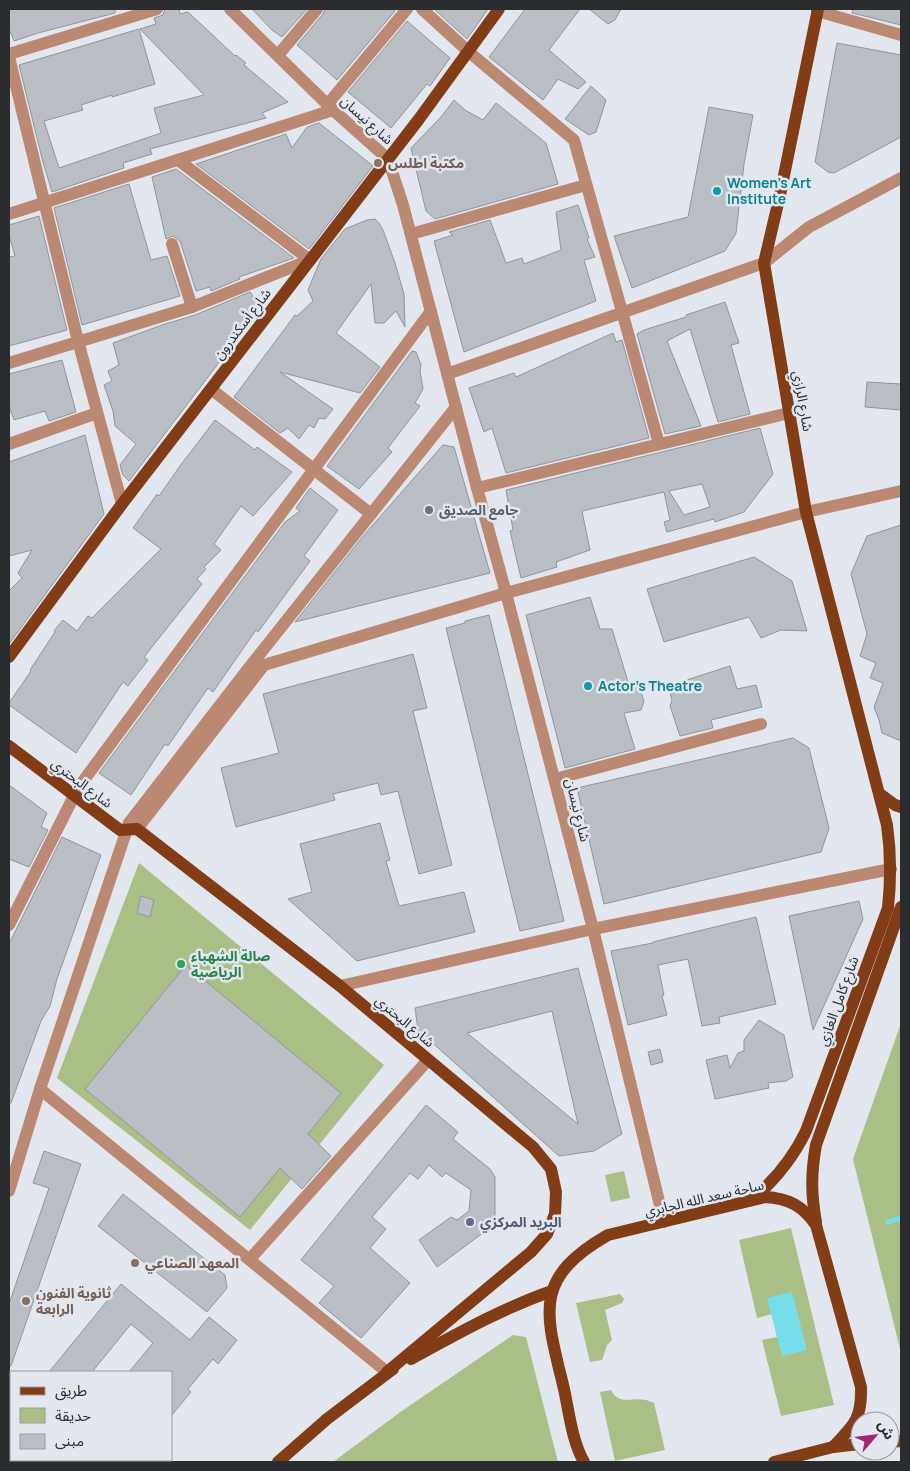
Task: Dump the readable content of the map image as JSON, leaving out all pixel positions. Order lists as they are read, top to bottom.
{
  "streets": {
    "main road": [
      "شارع أسكندرون",
      "شارع الرازي",
      "شارع البحتري",
      "شارع كامل الغازي",
      "ساحة سعد الله الجابري"
    ],
    "street": ["شارع نيسان"]
  },
  "crossings": [
    ["شارع نيسان", "شارع أسكندرون"],
    ["شارع نيسان", "ساحة سعد الله الجابري"],
    ["شارع الرازي", "شارع كامل الغازي"],
    ["شارع كامل الغازي", "ساحة سعد الله الجابري"]
  ],
  "places": [
    "مكتبة اطلس",
    "Women's Art Institute",
    "جامع الصديق",
    "Actor's Theatre",
    "صالة الشهباء الرياضية",
    "البريد المركزي",
    "المعهد الصناعي",
    "ثانوية الفنون الرابعة"
  ],
  "legend": ["طريق", "حديقة", "مبنى"],
  "north": "top right"
}
